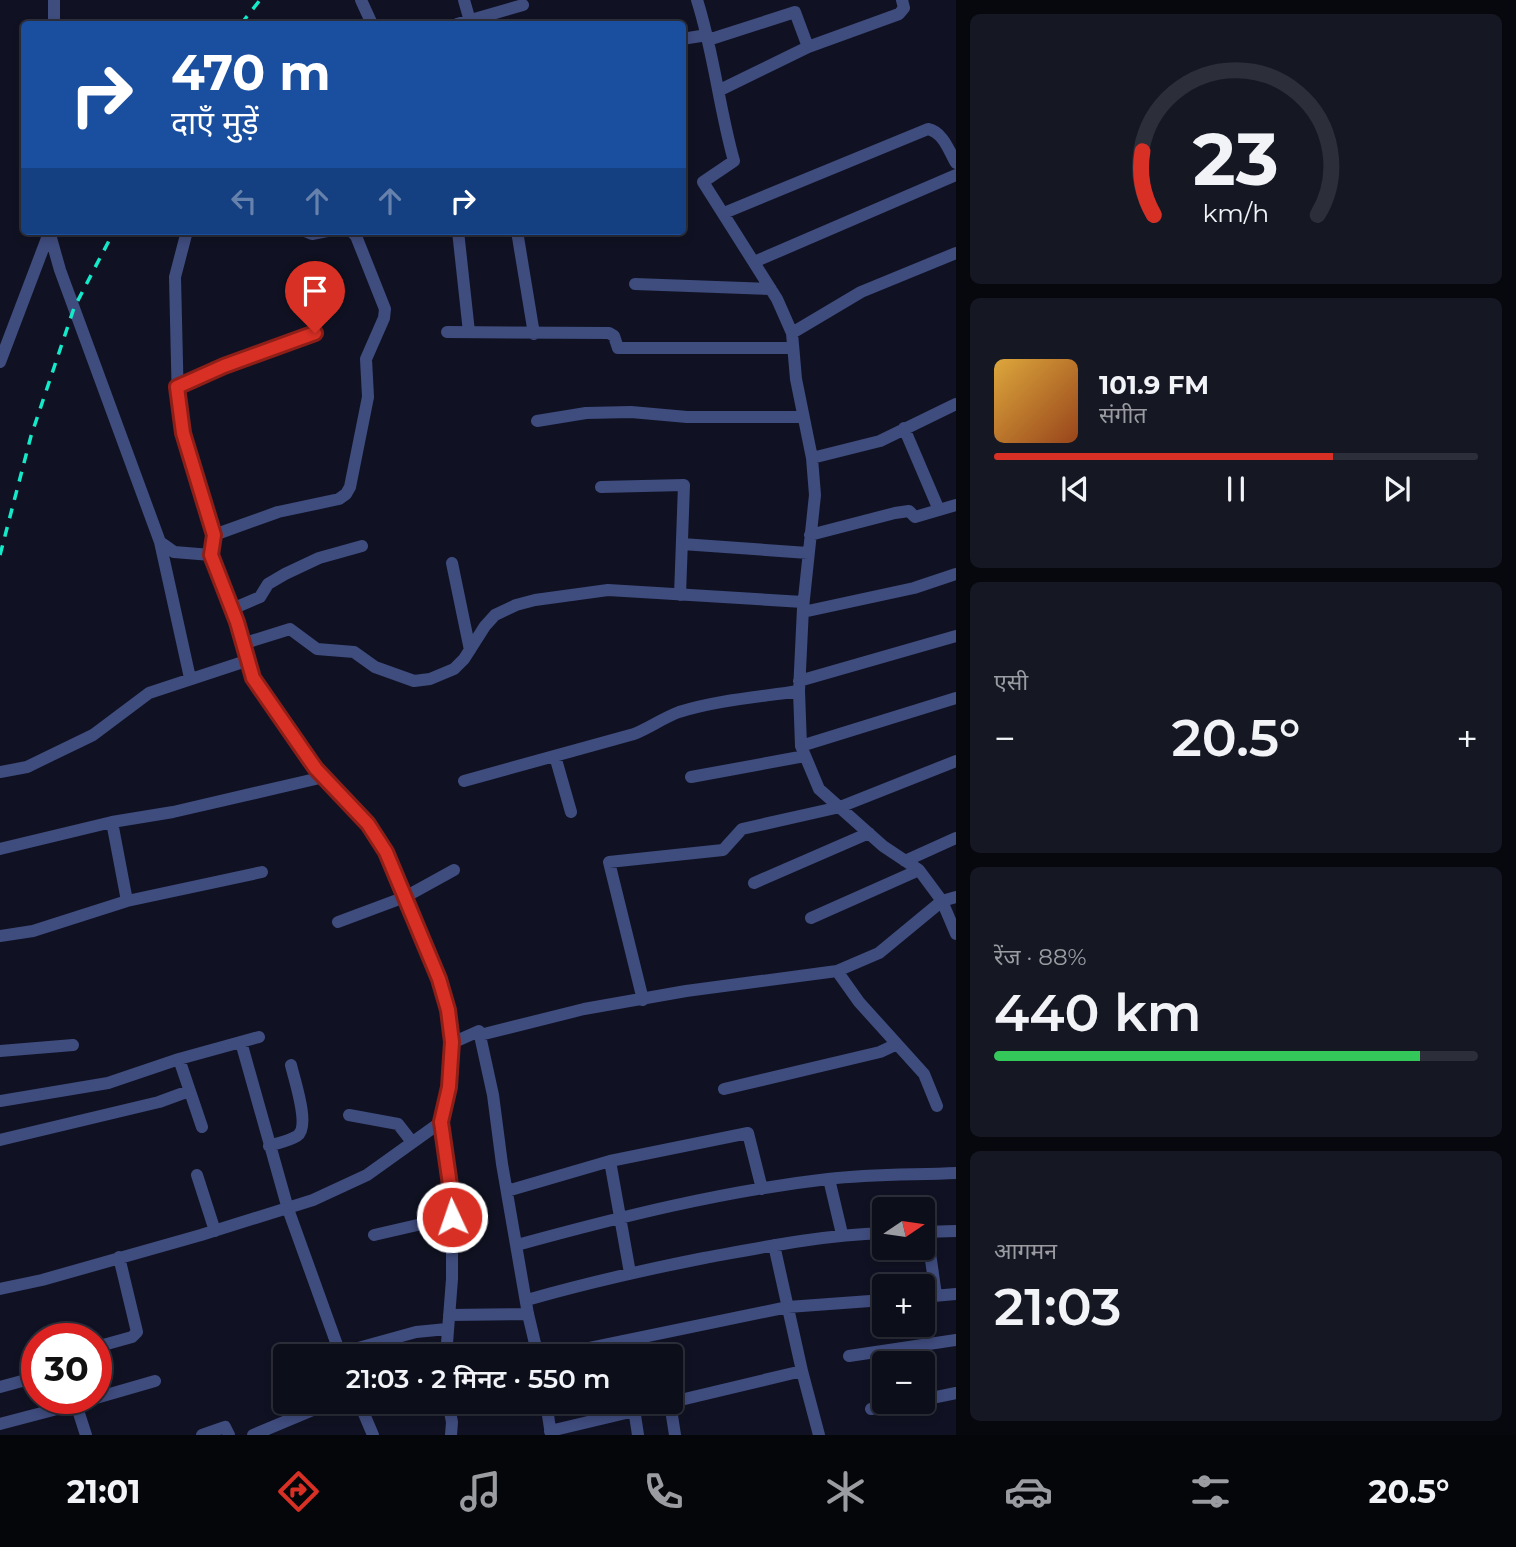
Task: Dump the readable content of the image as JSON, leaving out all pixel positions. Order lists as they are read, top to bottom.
{
  "north": "right",
  "page": {
    "turn": ["470 m", "दाएँ मुड़ें"],
    "song": ["101.9 FM", "संगीत"],
    "tile": [
      "एसी",
      ["रेंज · 88%", "440 km"],
      ["आगमन", "21:03"]
    ],
    "heat": ["−", "20.5°", "+"],
    "map_buttons": ["+", "−"],
    "limit": "30",
    "trip": "21:03 · 2 मिनट · 550 m",
    "tabs": ["21:01", "20.5°"],
    "gauge": ["23", "km/h"]
  }
}
